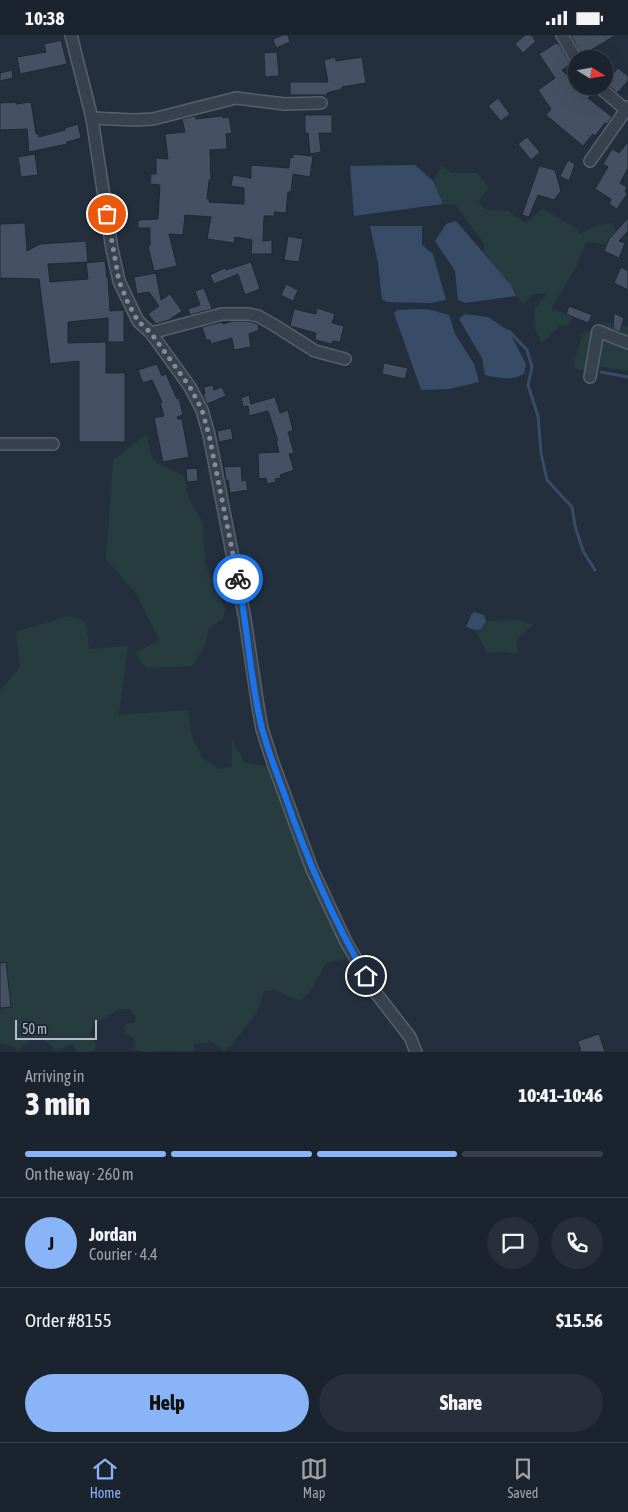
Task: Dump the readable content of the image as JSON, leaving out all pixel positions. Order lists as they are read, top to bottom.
{
  "scale_bar": "50 m",
  "north": "right",
  "page": {
    "status": "10:38",
    "scale": "50 m",
    "heading": ["3 min", "Arriving in", "10:41–10:46"],
    "panel": [
      "Jordan",
      "Courier · 4.4",
      "Order #8155",
      "$15.56"
    ],
    "bar": "On the way · 260 m",
    "round": "J",
    "buttons": ["Help", "Share"],
    "tabs": ["Home", "Map", "Saved"]
  }
}
